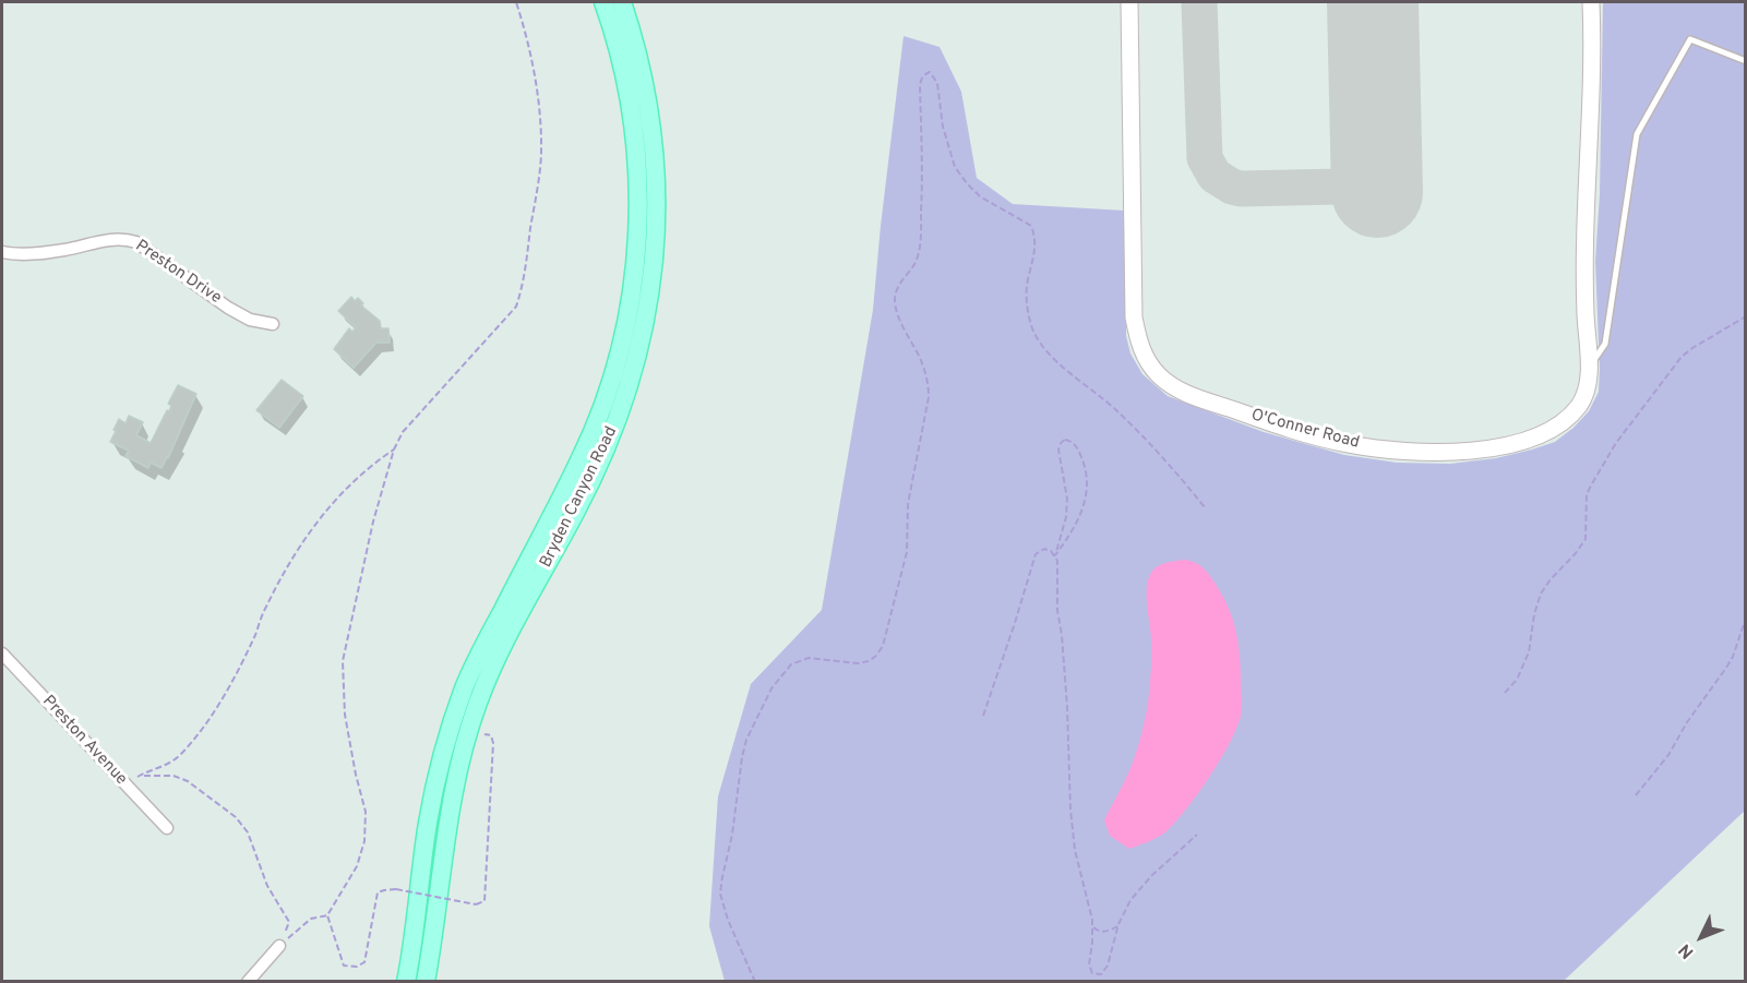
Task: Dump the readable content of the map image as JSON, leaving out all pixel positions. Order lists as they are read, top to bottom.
{
  "streets": {
    "main road": ["Bryden Canyon Road"],
    "street": ["Preston Drive", "O'Conner Road", "Preston Avenue"]
  },
  "north": "bottom left"
}
